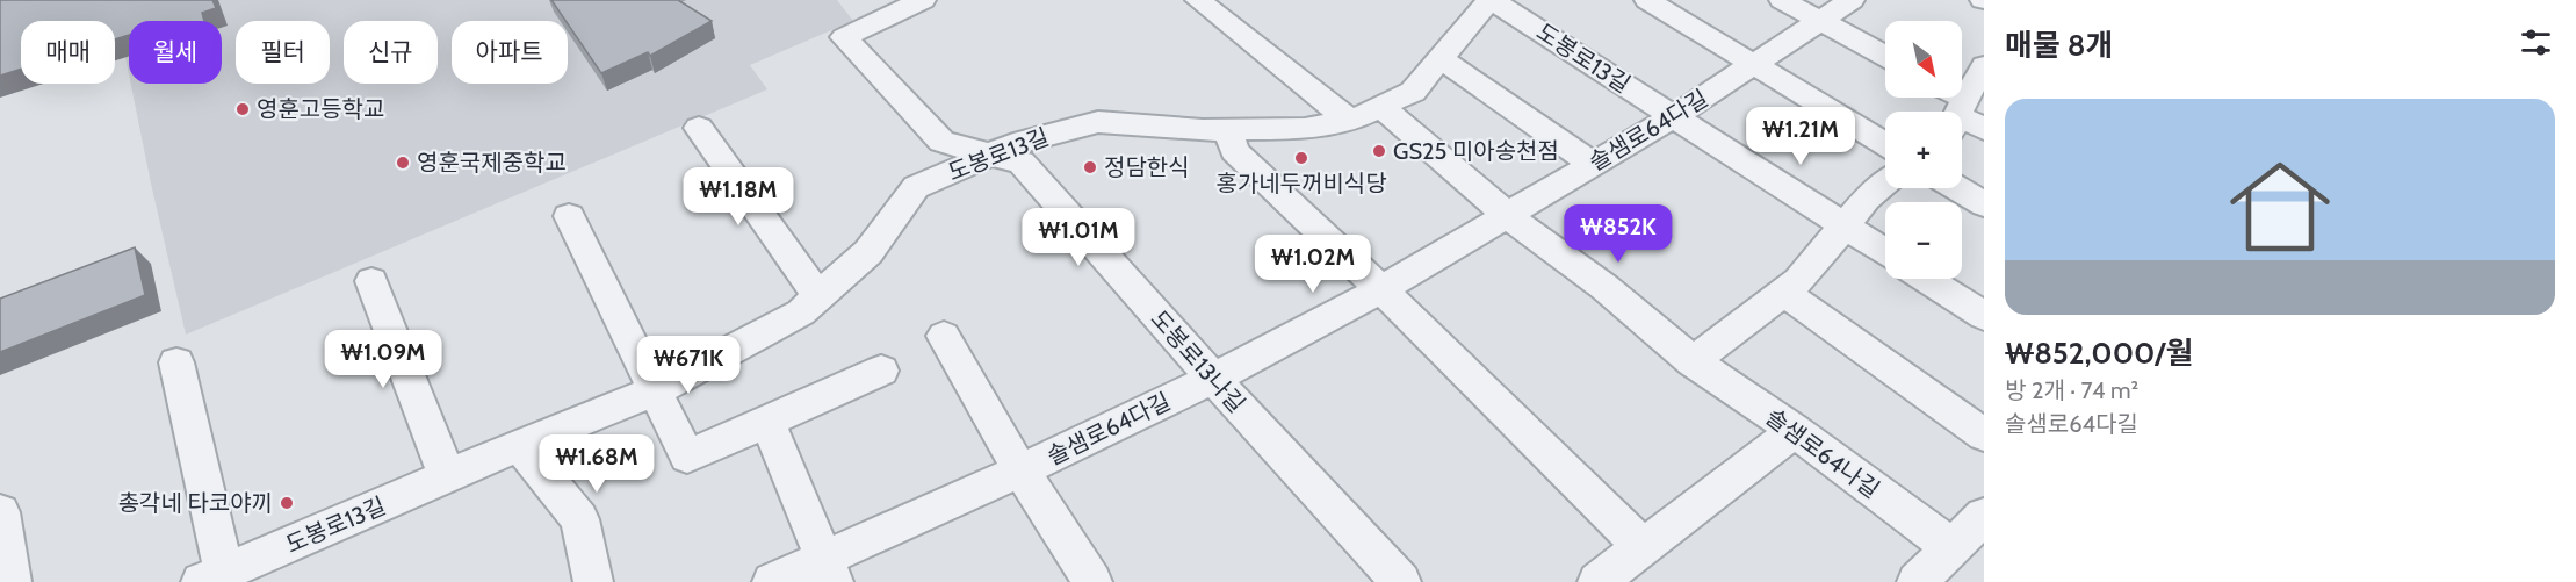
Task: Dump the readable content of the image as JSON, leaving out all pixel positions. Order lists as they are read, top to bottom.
{
  "streets": {
    "street": [
      "도봉로13길",
      "솔샘로64다길",
      "도봉로13나길",
      "솔샘로64나길"
    ]
  },
  "crossings": [
    ["도봉로13길", "솔샘로64다길"],
    ["도봉로13길", "도봉로13나길"],
    ["솔샘로64다길", "도봉로13나길"]
  ],
  "places": [
    "영훈고등학교",
    "GS25 미아송천점",
    "홍가네두꺼비식당",
    "영훈국제중학교",
    "정담한식",
    "총각네 타코야끼"
  ],
  "north": "bottom right",
  "page": {
    "heading": "매물 8개",
    "map_buttons": ["+", "−"],
    "chip": [
      "매매",
      "월세",
      "필터",
      "신규",
      "아파트"
    ],
    "list": [
      {
        "name": "₩852,000/월",
        "note": "방 2개 · 74 m² · 솔샘로64다길"
      }
    ],
    "price": [
      "₩1.21M",
      "₩1.18M",
      "₩852K",
      "₩1.01M",
      "₩1.02M",
      "₩1.09M",
      "₩671K",
      "₩1.68M"
    ]
  }
}
